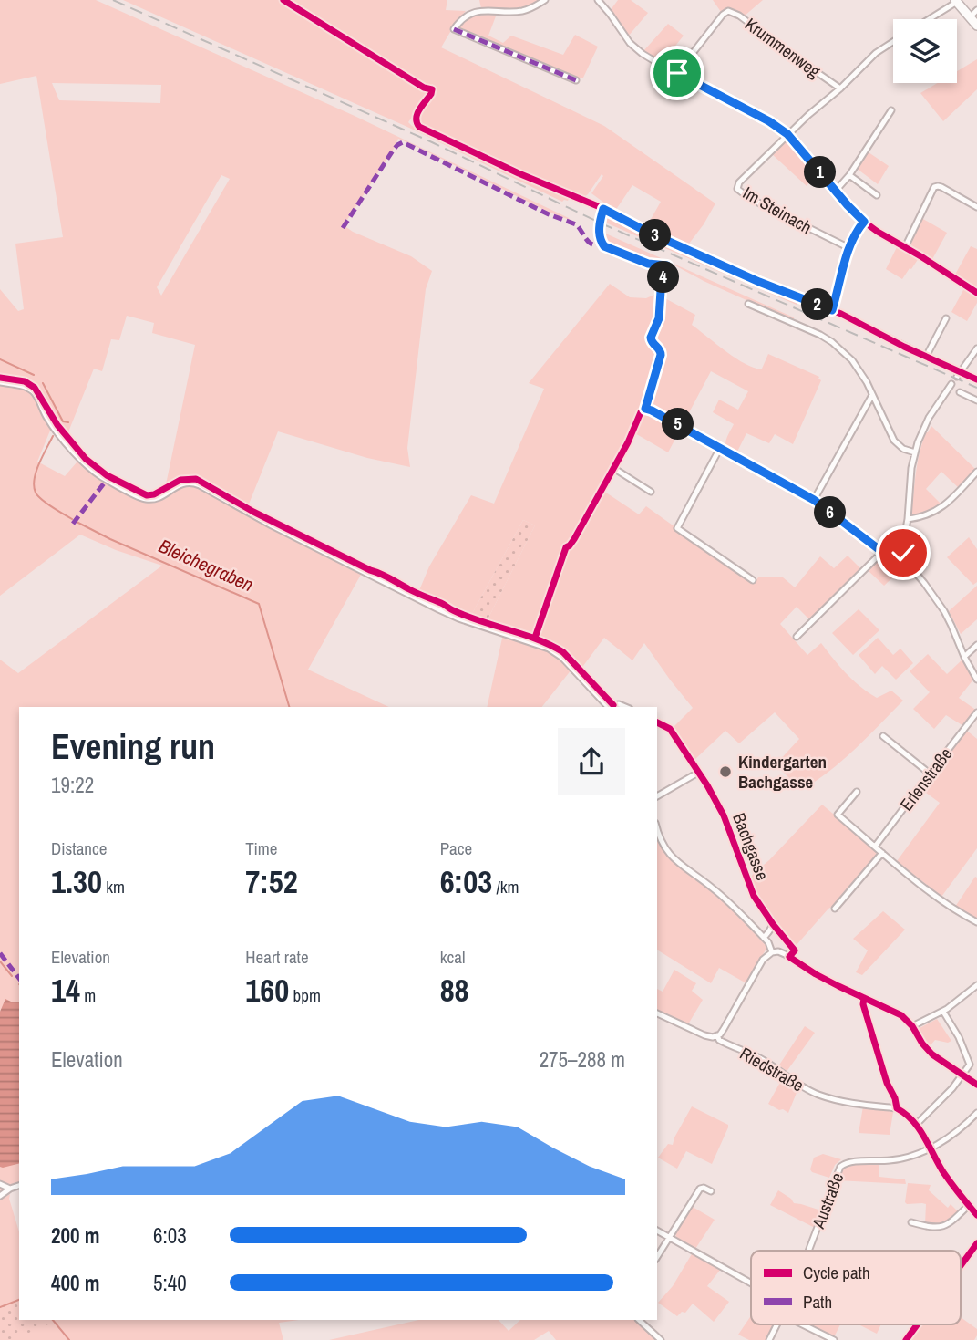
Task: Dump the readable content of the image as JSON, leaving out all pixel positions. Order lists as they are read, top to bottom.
{
  "streets": {
    "street": [
      "Krummenweg",
      "Im Steinach",
      "Erlenstraße",
      "Bachgasse",
      "Riedstraße",
      "Austraße"
    ]
  },
  "crossings": [
    ["Krummenweg", "Im Steinach"]
  ],
  "water": ["Bleichegraben"],
  "places": ["Kindergarten Bachgasse"],
  "legend": ["Cycle path", "Path"],
  "page": {
    "pins": [
      "1",
      "3",
      "4",
      "2",
      "5",
      "6"
    ],
    "heading": ["Evening run", "19:22"],
    "stats": [
      ["Distance", "1.30 km"],
      ["Time", "7:52"],
      ["Pace", "6:03 /km"],
      ["Elevation", "14 m"],
      ["Heart rate", "160 bpm"],
      ["kcal", "88"]
    ],
    "chart": ["Elevation", "275–288 m"],
    "list": [
      {
        "name": "200 m",
        "note": "6:03"
      },
      {
        "name": "400 m",
        "note": "5:40"
      }
    ]
  }
}
